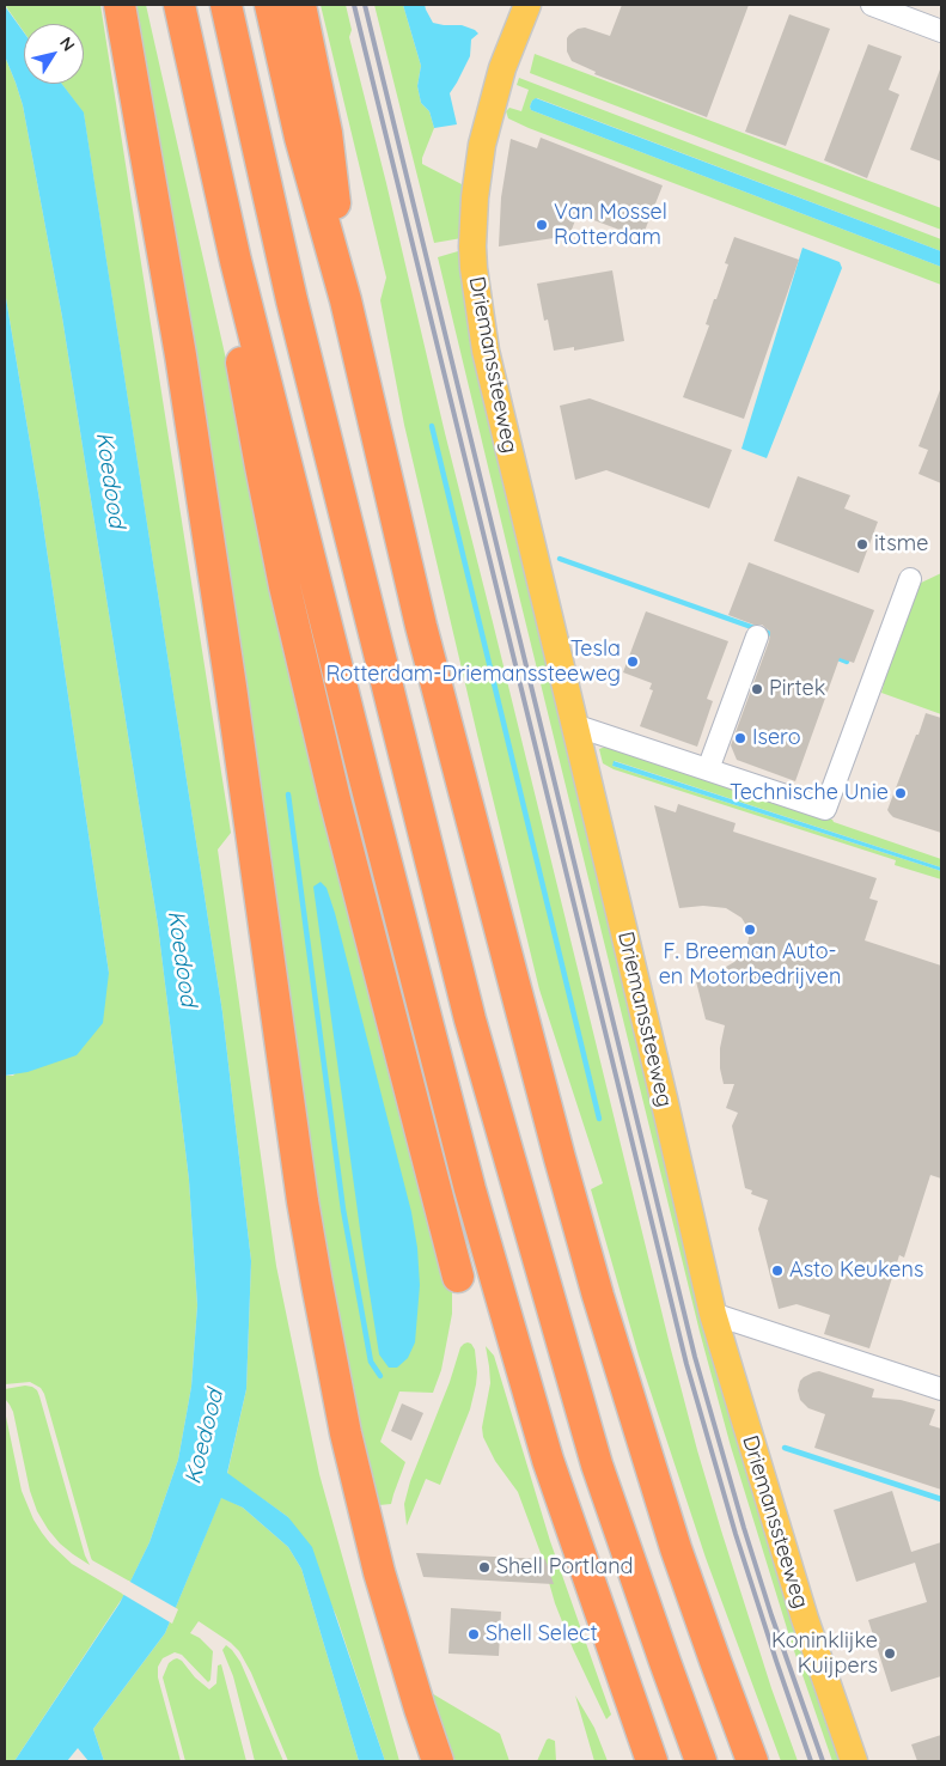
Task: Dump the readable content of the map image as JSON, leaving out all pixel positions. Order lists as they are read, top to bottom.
{
  "streets": {
    "main road": ["Driemanssteeweg"]
  },
  "water": ["Koedood"],
  "places": [
    "Van Mossel Rotterdam",
    "itsme",
    "Tesla Rotterdam-Driemanssteeweg",
    "Pirtek",
    "Isero",
    "Technische Unie",
    "F. Breeman Auto- en Motorbedrijven",
    "Asto Keukens",
    "Shell Portland",
    "Shell Select",
    "Koninklijke Kuijpers"
  ],
  "north": "top right"
}
